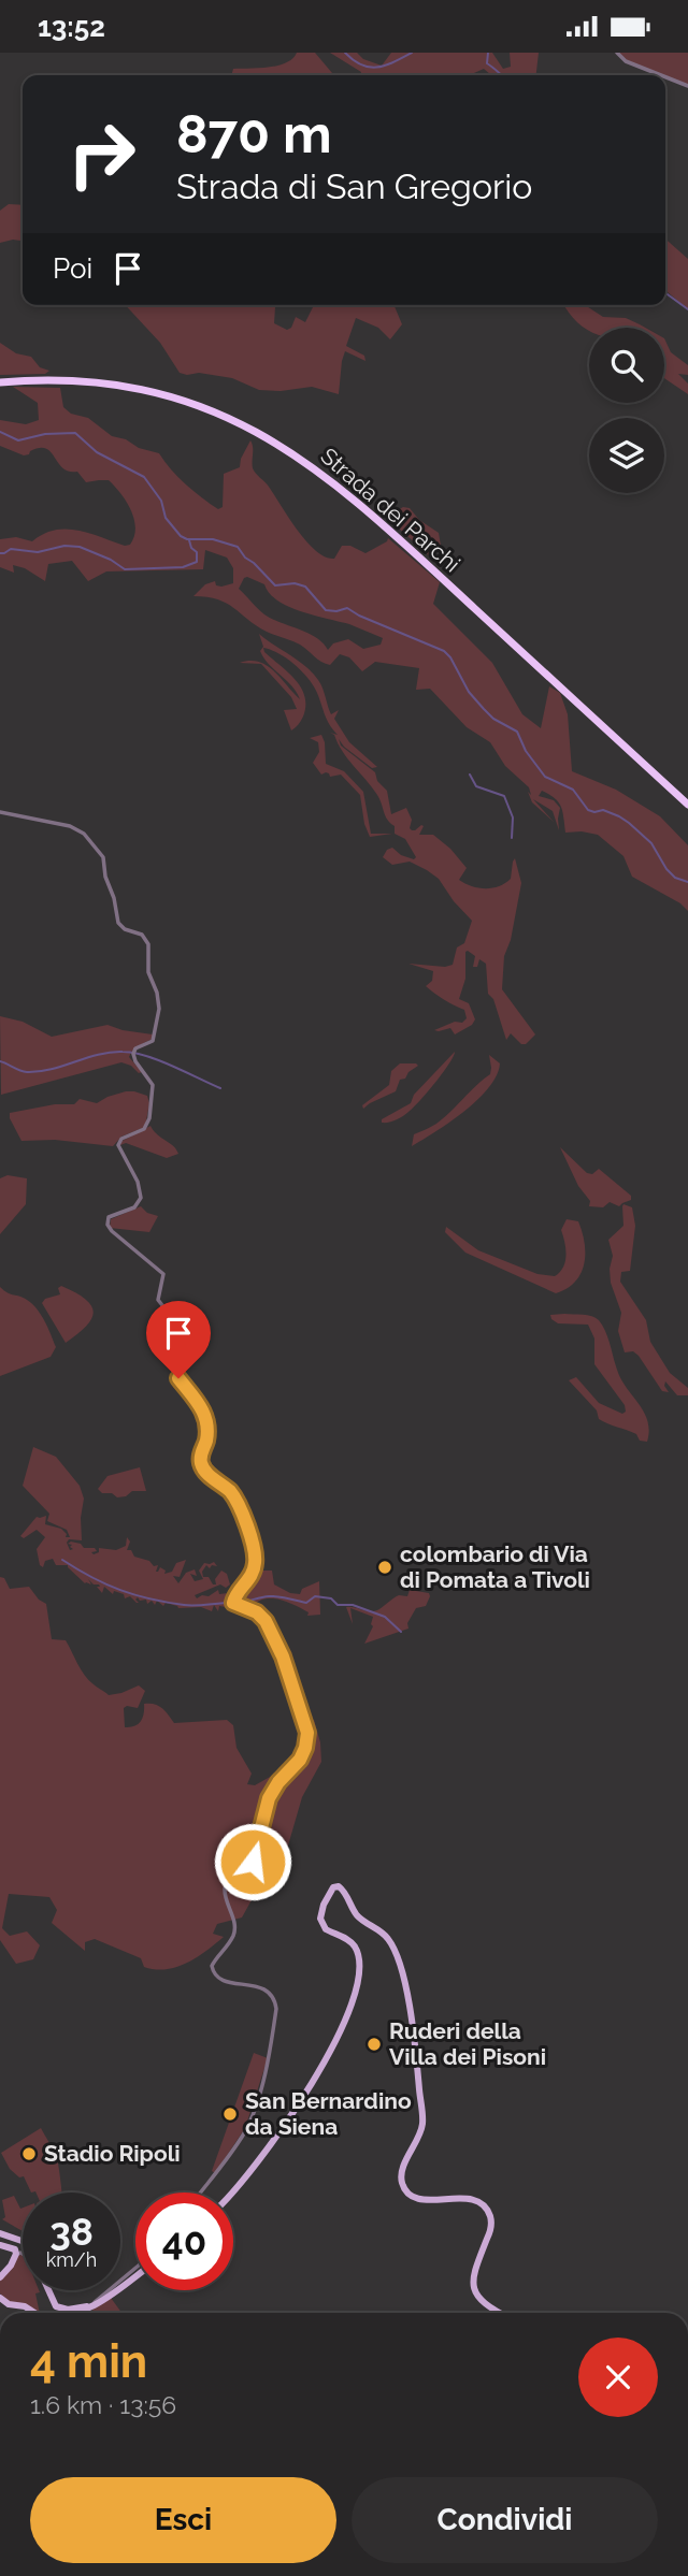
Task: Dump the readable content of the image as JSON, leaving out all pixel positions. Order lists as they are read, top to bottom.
{
  "streets": {
    "highway": ["Strada dei Parchi"]
  },
  "places": [
    "colombario di Via di Pomata a Tivoli",
    "Ruderi della Villa dei Pisoni",
    "San Bernardino da Siena",
    "Stadio Ripoli"
  ],
  "page": {
    "status": "13:52",
    "turn": ["870 m", "Strada di San Gregorio"],
    "then": "Poi",
    "speed": "38 km/h",
    "limit": "40",
    "heading": ["4 min", "1.6 km · 13:56"],
    "buttons": ["Esci", "Condividi"]
  }
}
